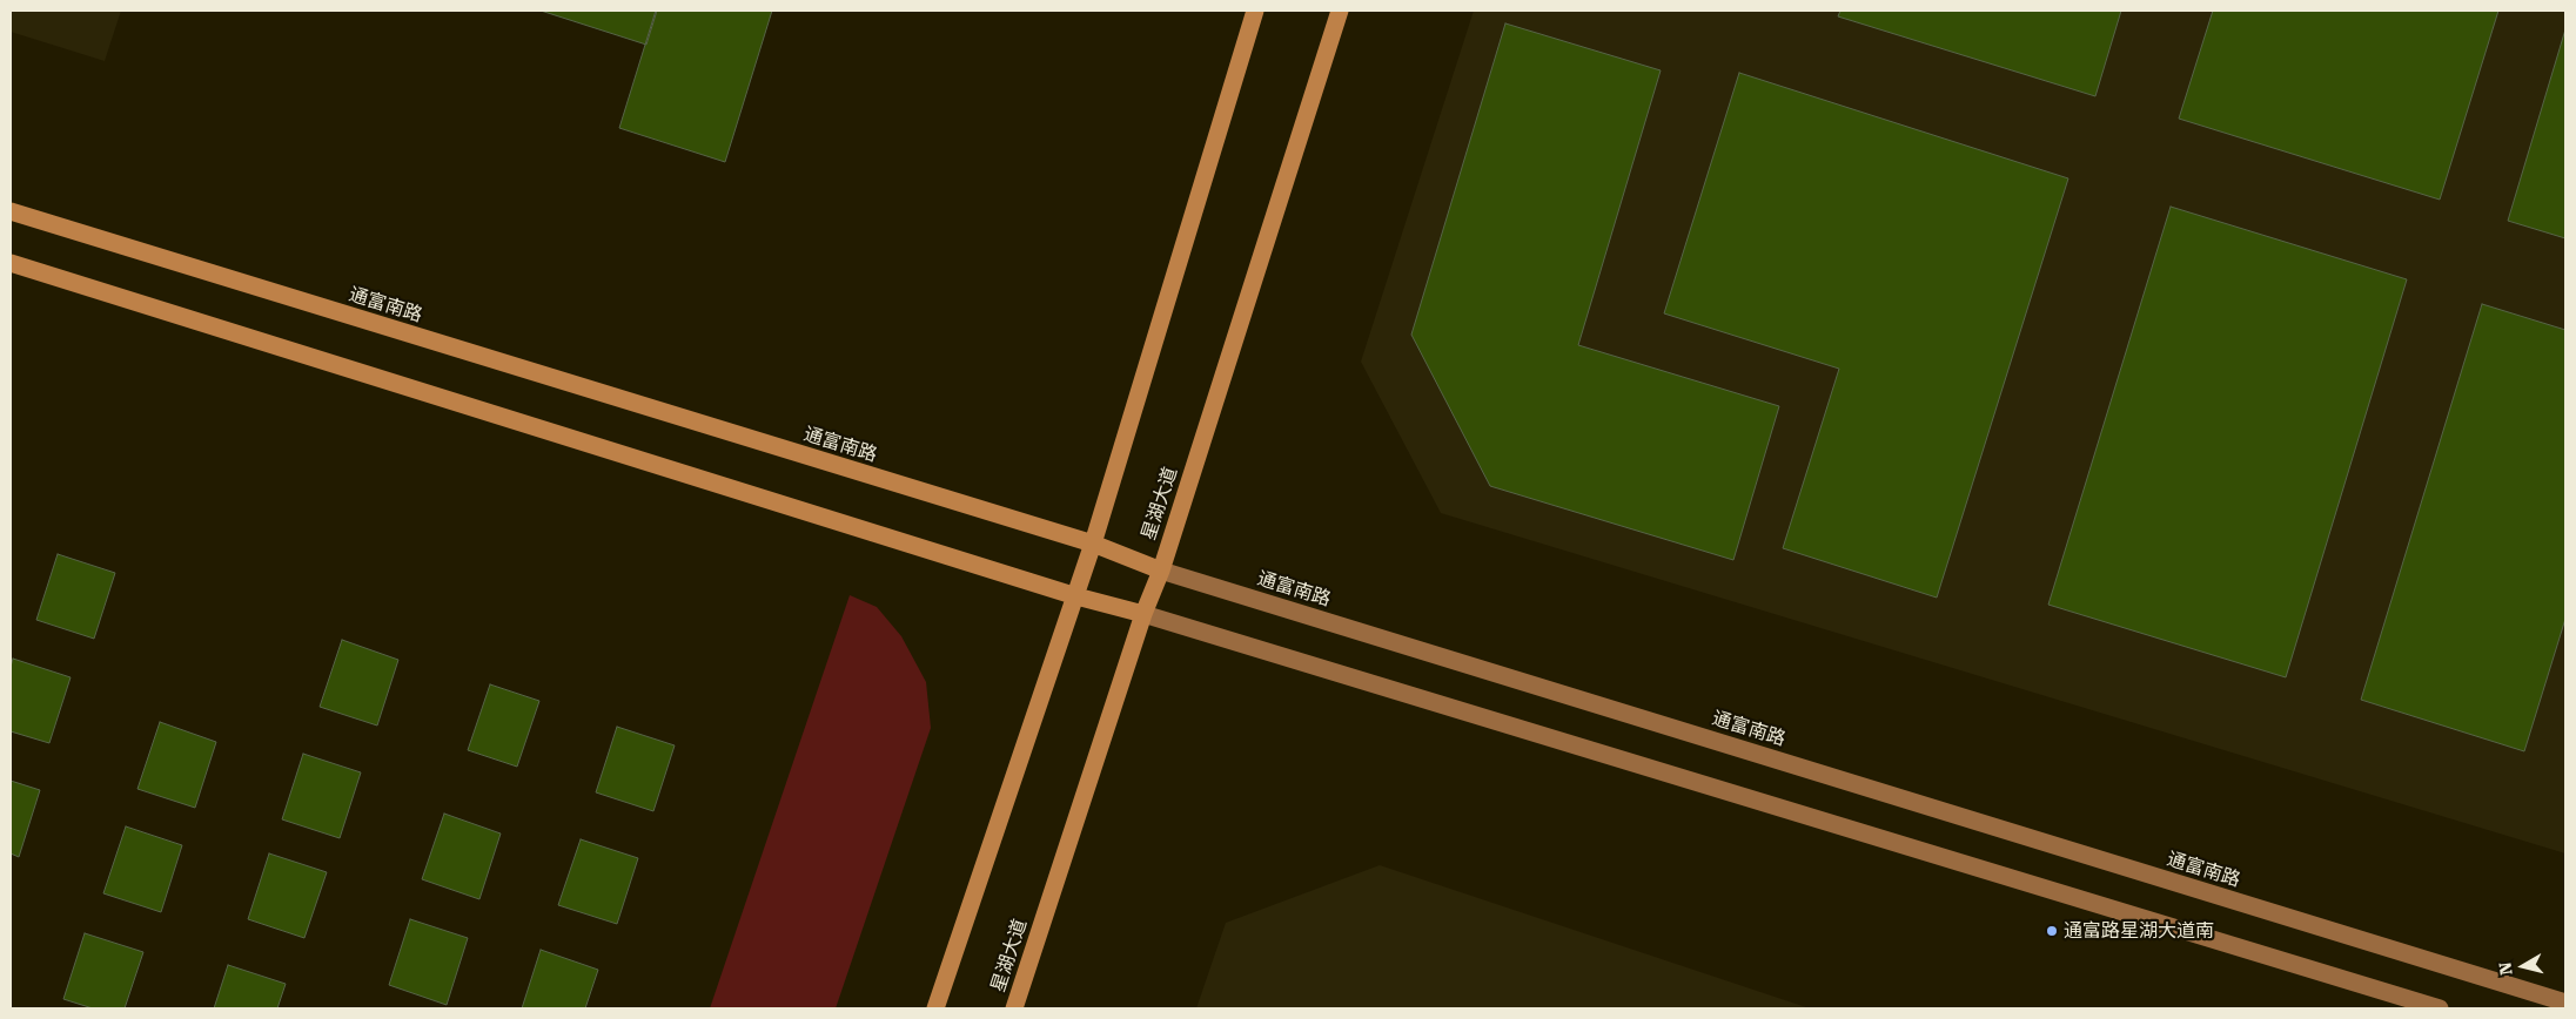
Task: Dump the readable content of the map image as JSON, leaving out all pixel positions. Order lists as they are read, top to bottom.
{
  "streets": {
    "main road": ["通富南路", "星湖大道"]
  },
  "crossings": [
    ["通富南路", "星湖大道"]
  ],
  "places": ["通富路星湖大道南"],
  "north": "left"
}
